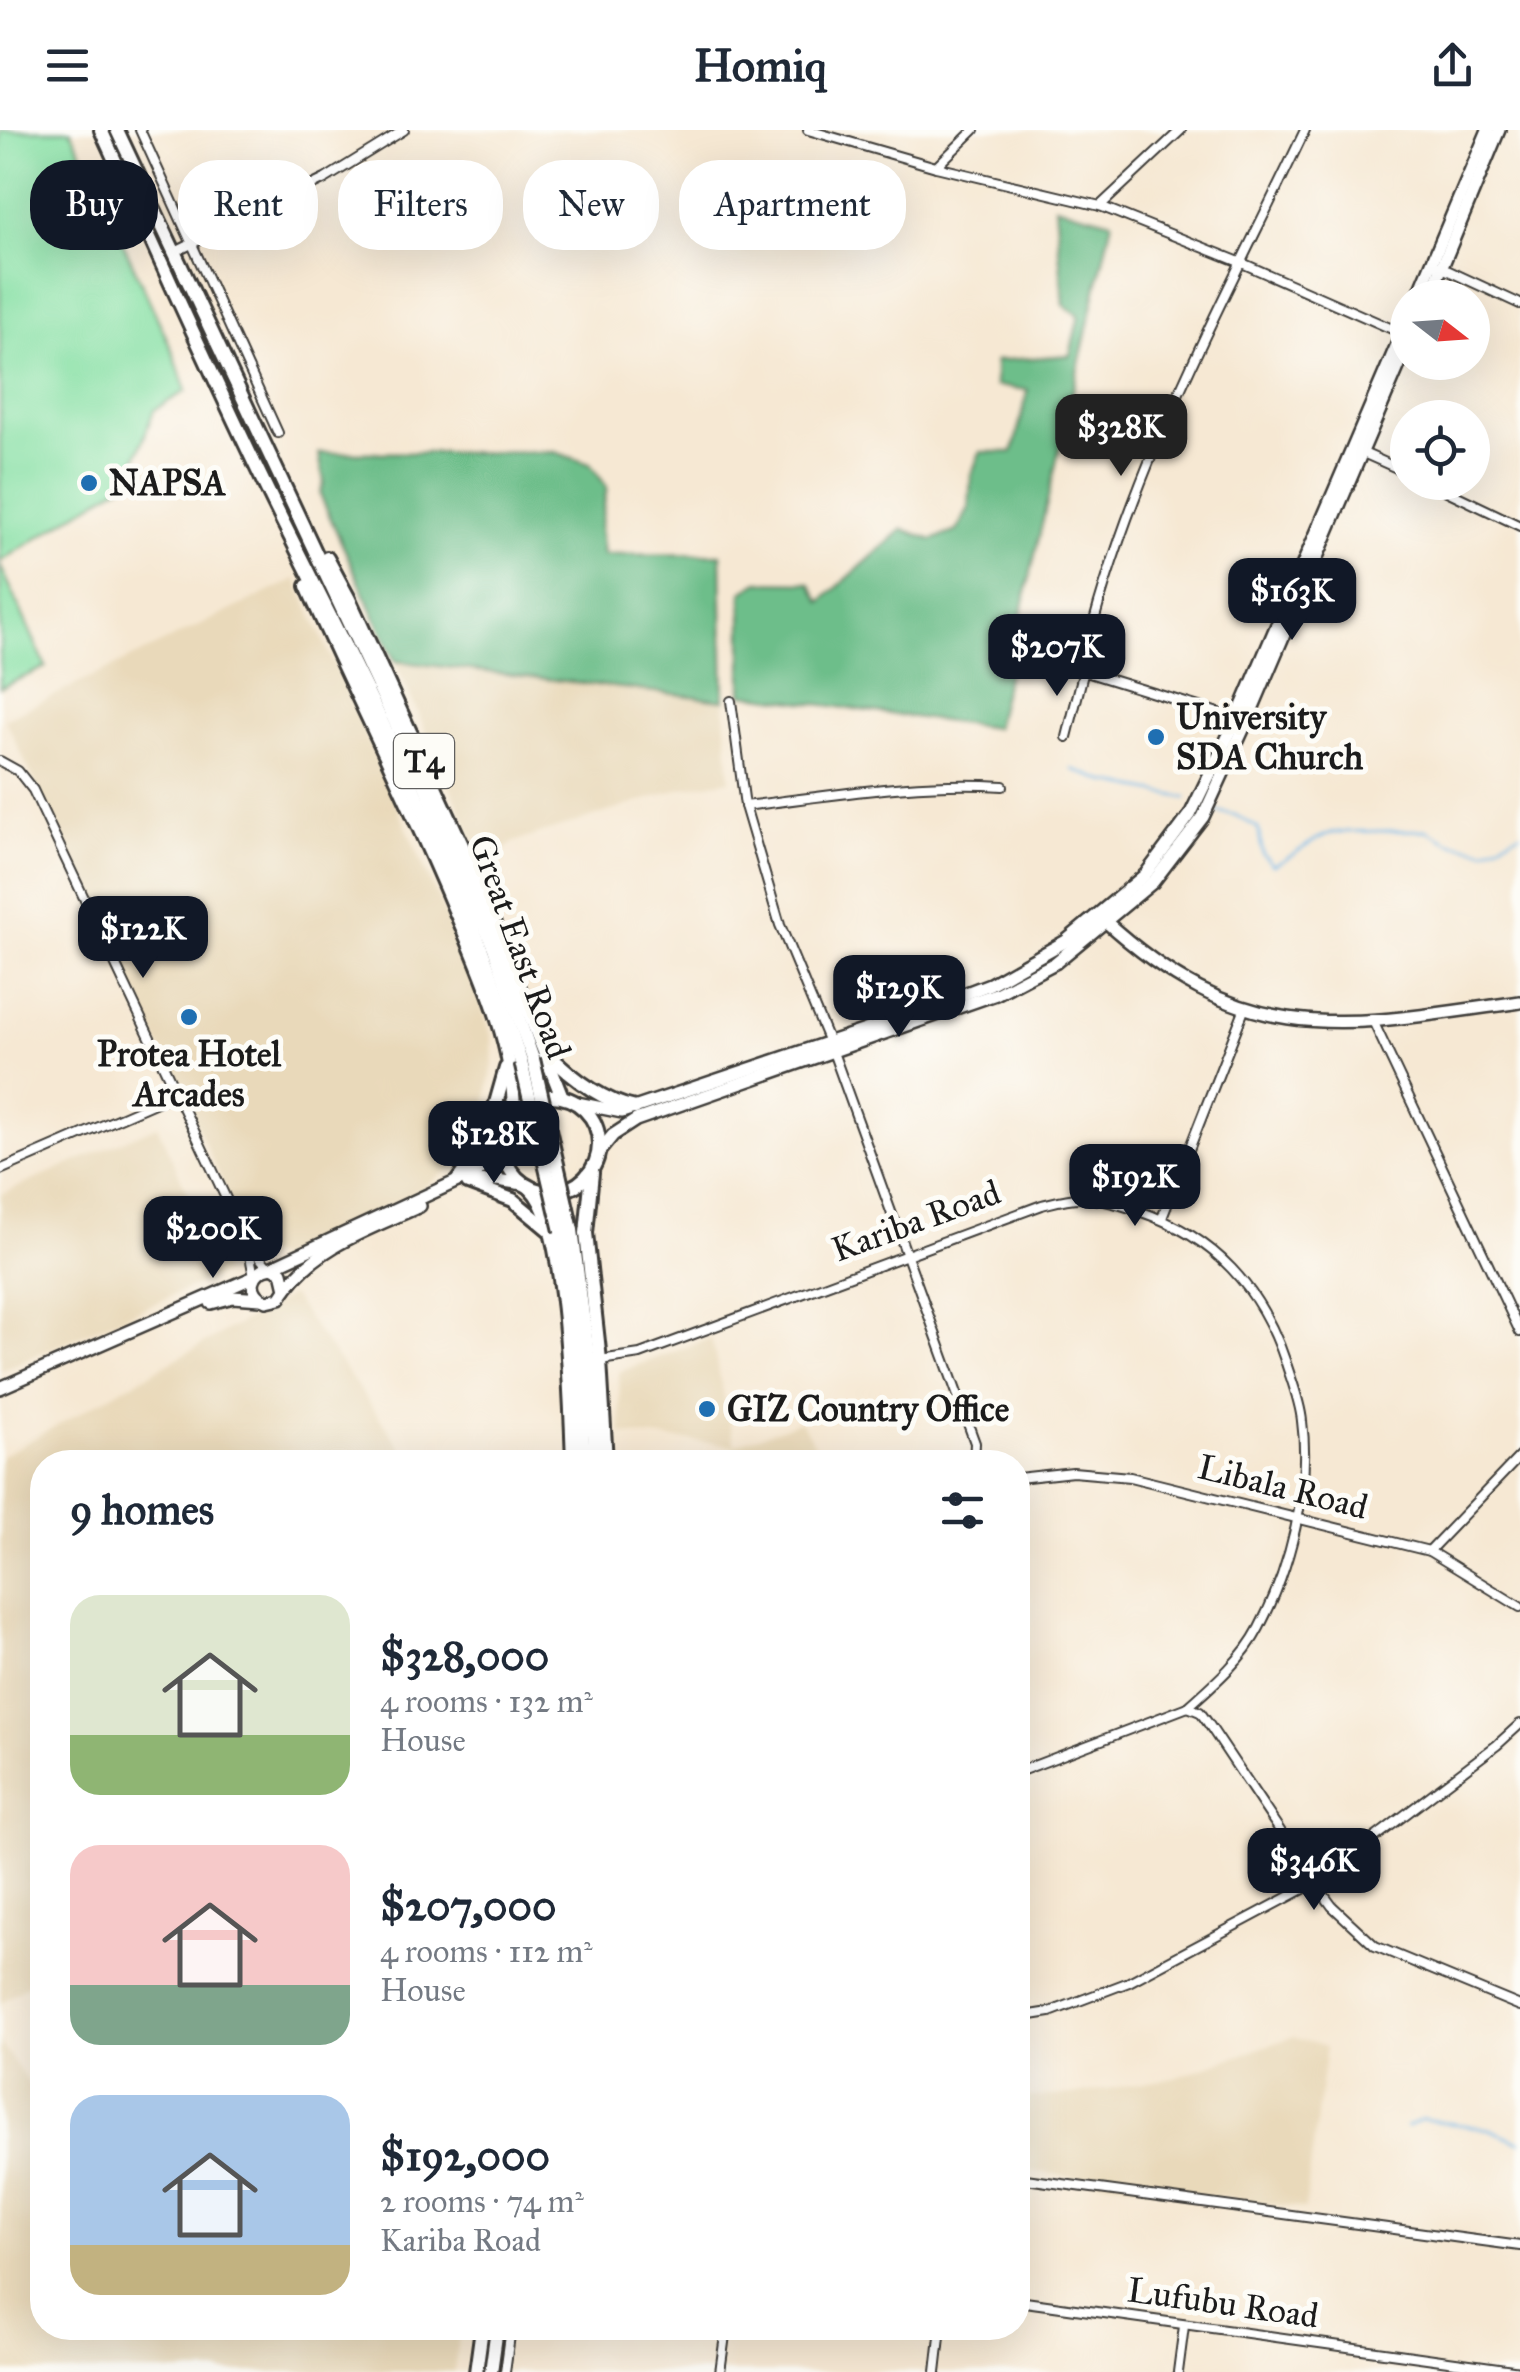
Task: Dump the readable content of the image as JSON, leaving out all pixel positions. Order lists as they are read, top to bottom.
{
  "streets": {
    "main road": ["T4", "Great East Road"],
    "street": ["Kariba Road", "Libala Road", "Lufubu Road"]
  },
  "crossings": [
    ["Kariba Road", "Libala Road"]
  ],
  "places": [
    "NAPSA",
    "University SDA Church",
    "Protea Hotel Arcades",
    "GIZ Country Office"
  ],
  "north": "right",
  "page": {
    "header": "Homiq",
    "chip": [
      "Buy",
      "Rent",
      "Filters",
      "New",
      "Apartment"
    ],
    "price": [
      "$328K",
      "$163K",
      "$207K",
      "$122K",
      "$129K",
      "$128K",
      "$192K",
      "$200K",
      "$346K"
    ],
    "heading": "9 homes",
    "list": [
      {
        "name": "$328,000",
        "note": "4 rooms · 132 m² · House"
      },
      {
        "name": "$207,000",
        "note": "4 rooms · 112 m² · House"
      },
      {
        "name": "$192,000",
        "note": "2 rooms · 74 m² · Kariba Road"
      }
    ]
  }
}
